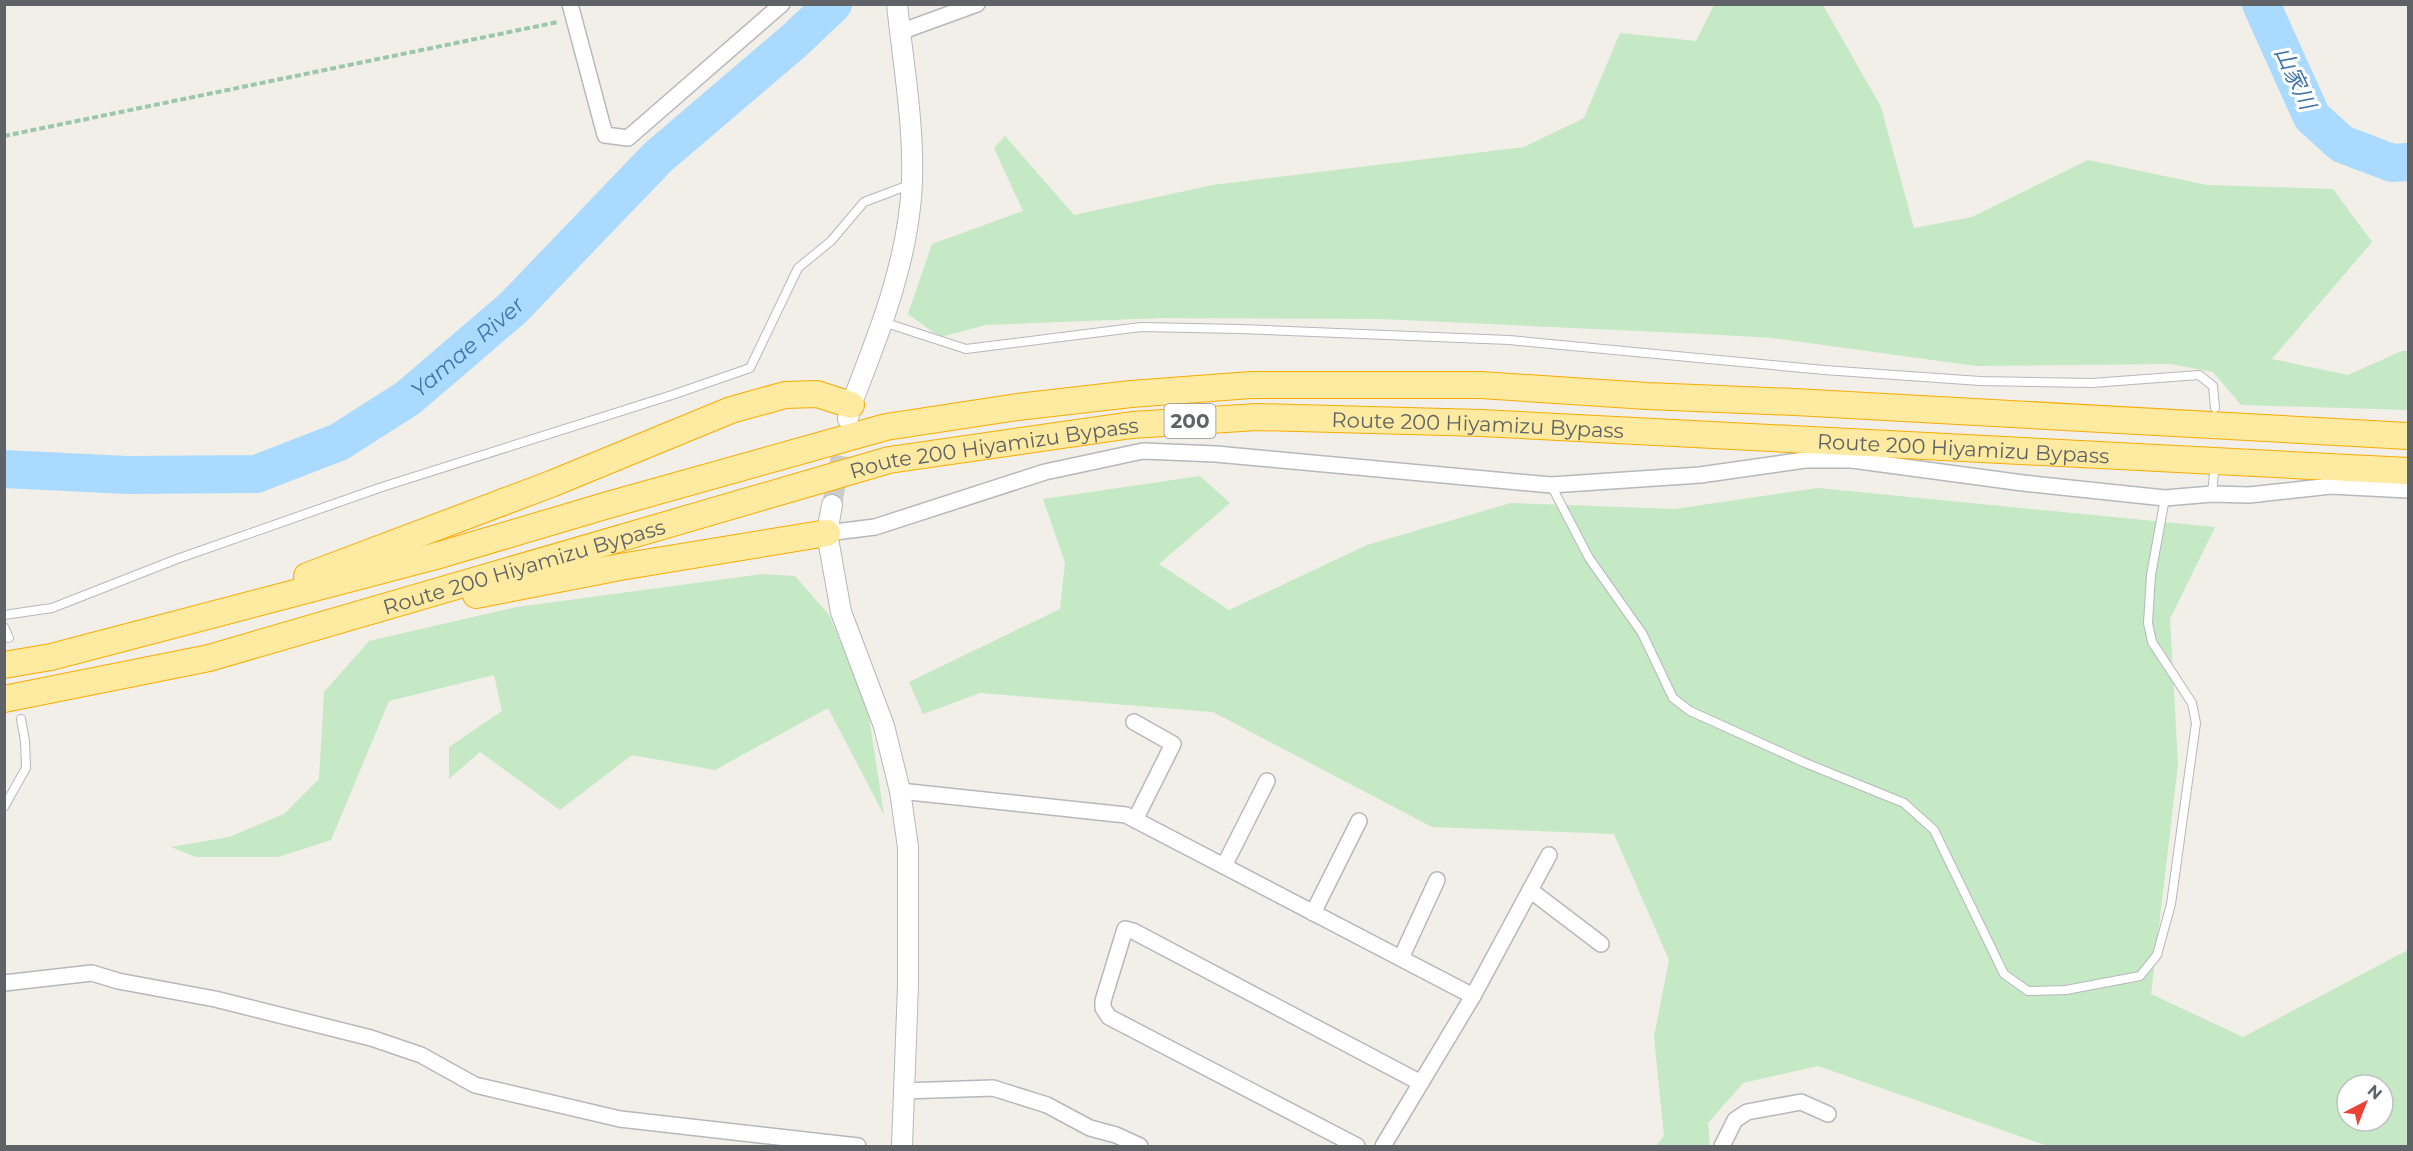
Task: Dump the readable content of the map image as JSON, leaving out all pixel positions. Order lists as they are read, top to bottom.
{
  "streets": {
    "highway": ["200", "Route 200 Hiyamizu Bypass"]
  },
  "water": ["山家川", "Yamae River"],
  "north": "top right"
}
